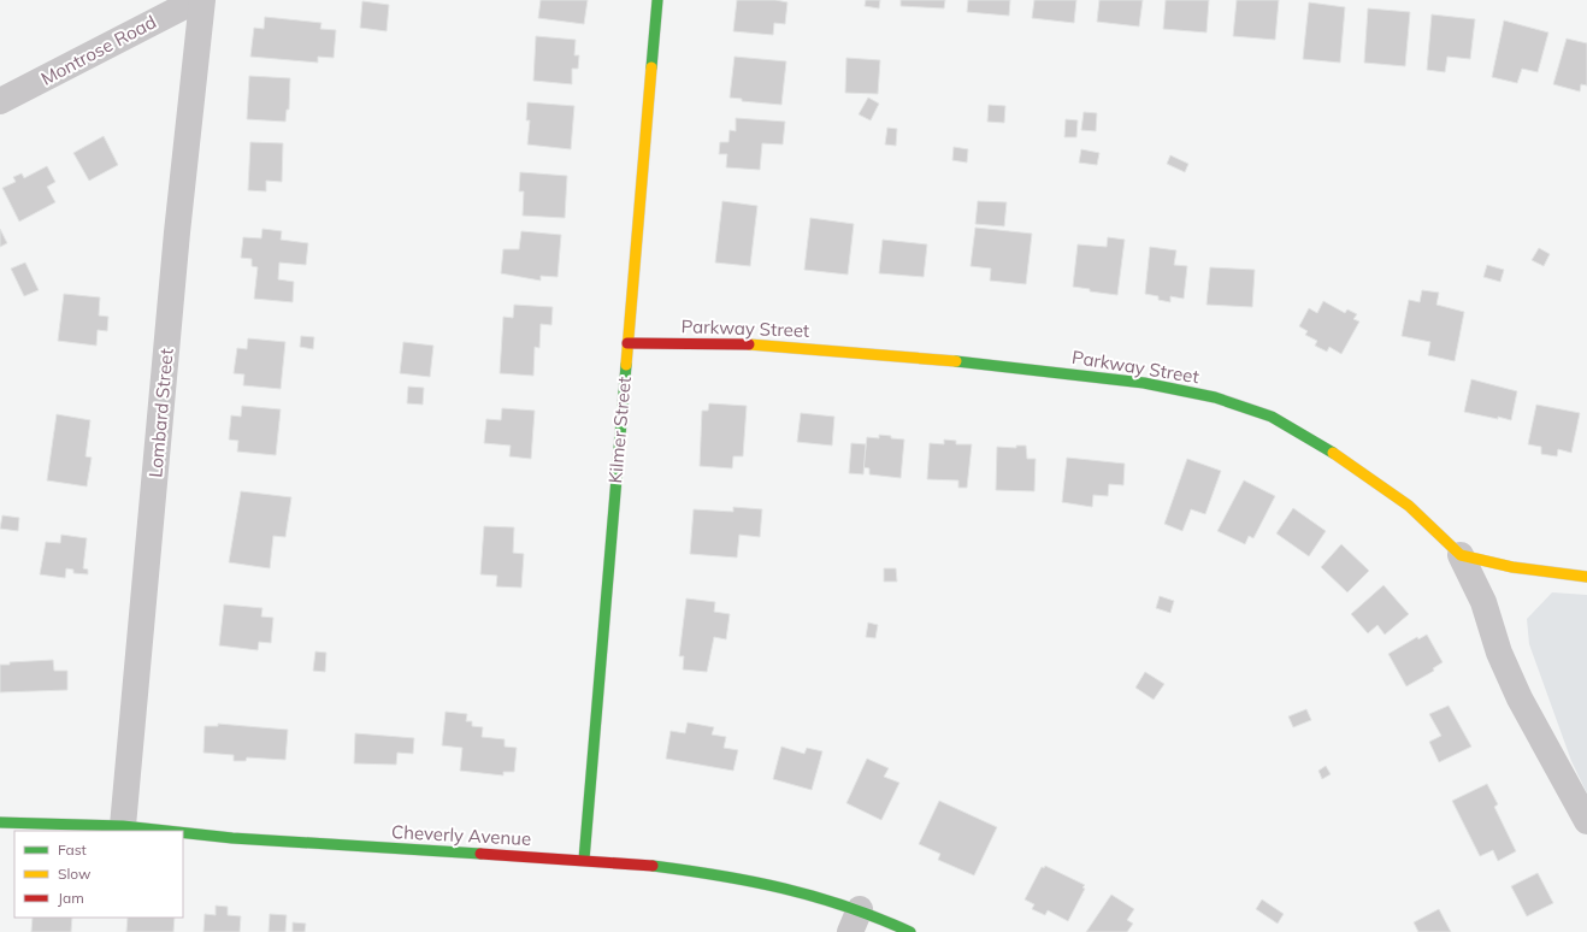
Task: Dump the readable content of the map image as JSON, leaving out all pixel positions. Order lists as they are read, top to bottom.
{
  "streets": {
    "street": [
      "Montrose Road",
      "Parkway Street",
      "Lombard Street",
      "Kilmer Street",
      "Cheverly Avenue"
    ]
  },
  "crossings": [
    ["Parkway Street", "Kilmer Street"],
    ["Lombard Street", "Cheverly Avenue"],
    ["Kilmer Street", "Cheverly Avenue"]
  ],
  "legend": ["Fast", "Slow", "Jam"]
}
